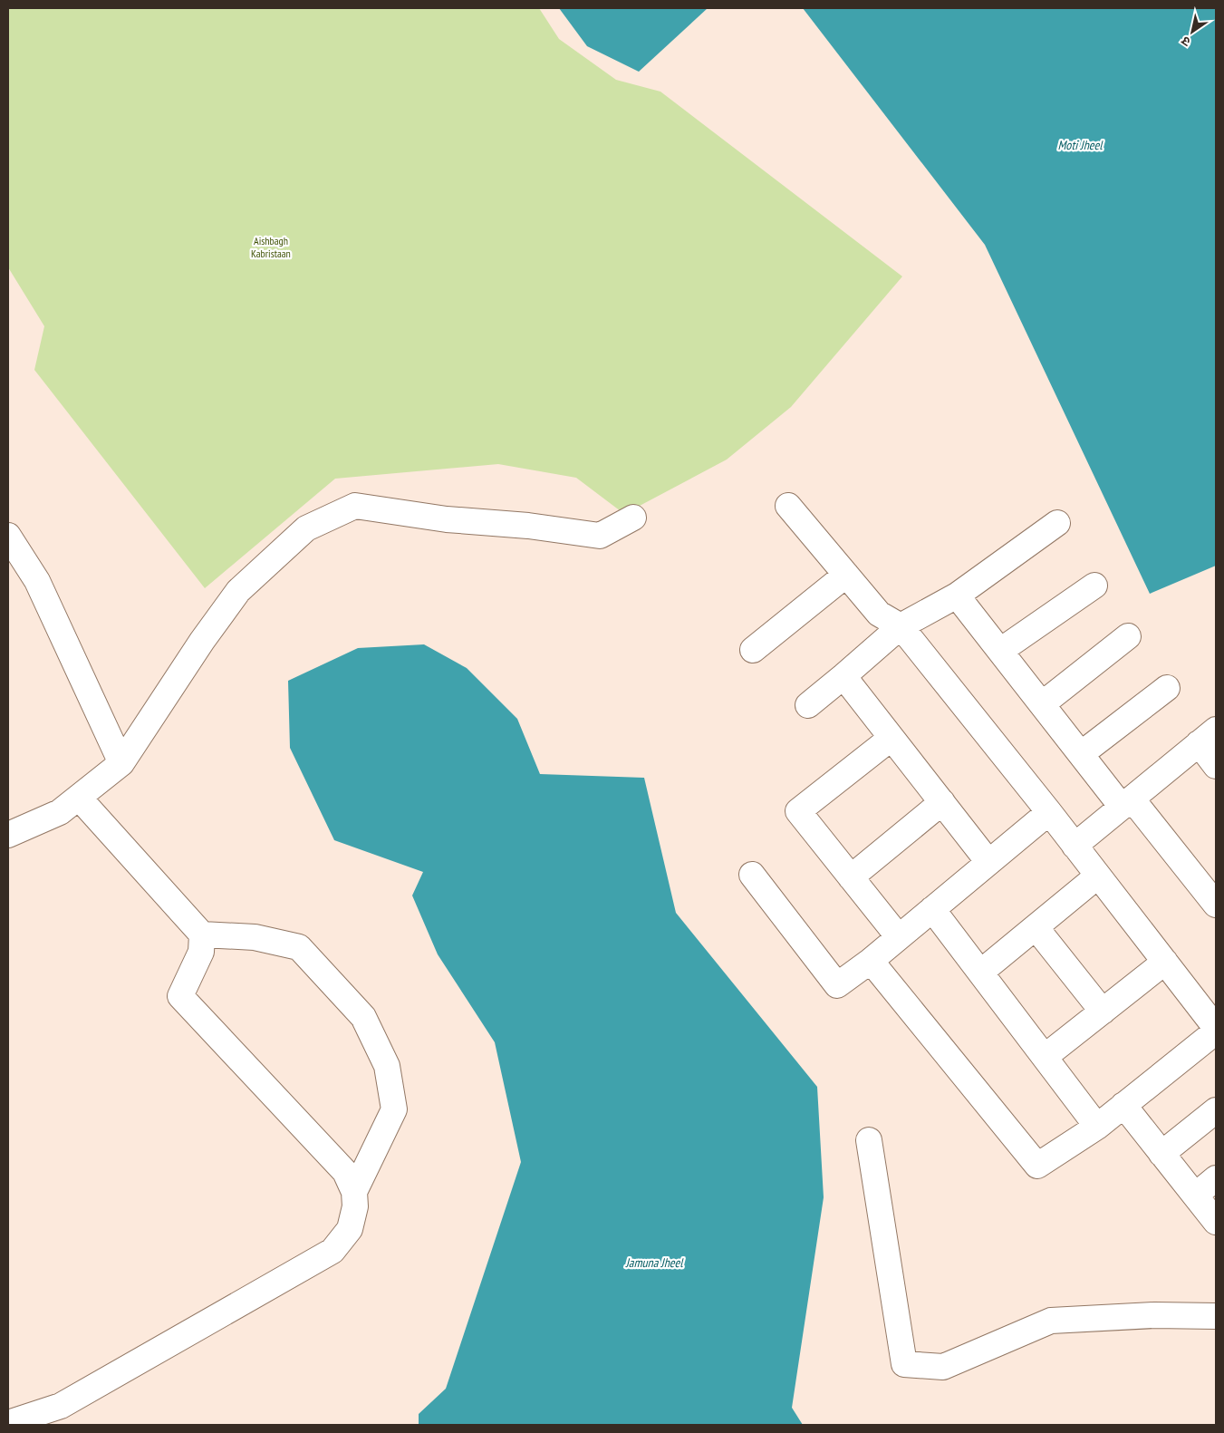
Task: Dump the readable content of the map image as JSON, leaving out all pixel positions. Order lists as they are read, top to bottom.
{
  "water": ["Moti Jheel", "Jamuna Jheel"],
  "parks": ["Aishbagh Kabristaan"],
  "north": "bottom left"
}
